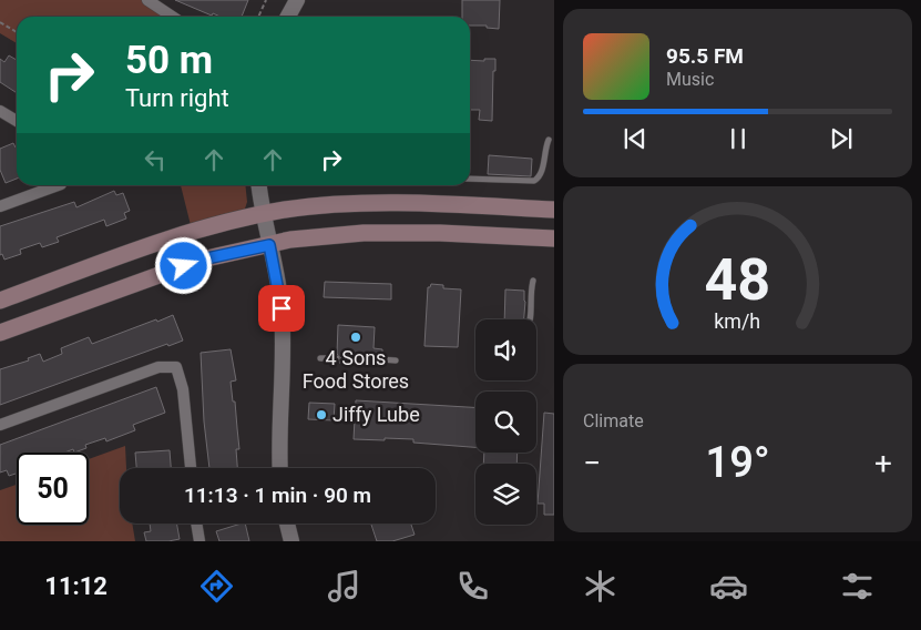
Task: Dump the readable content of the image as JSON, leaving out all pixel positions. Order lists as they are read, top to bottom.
{
  "places": ["4 Sons Food Stores", "Jiffy Lube"],
  "page": {
    "turn": ["50 m", "Turn right"],
    "song": ["95.5 FM", "Music"],
    "tile": "Climate",
    "heat": ["−", "19°", "+"],
    "limit": "50",
    "trip": "11:13 · 1 min · 90 m",
    "tabs": "11:12",
    "gauge": ["48", "km/h"]
  }
}
